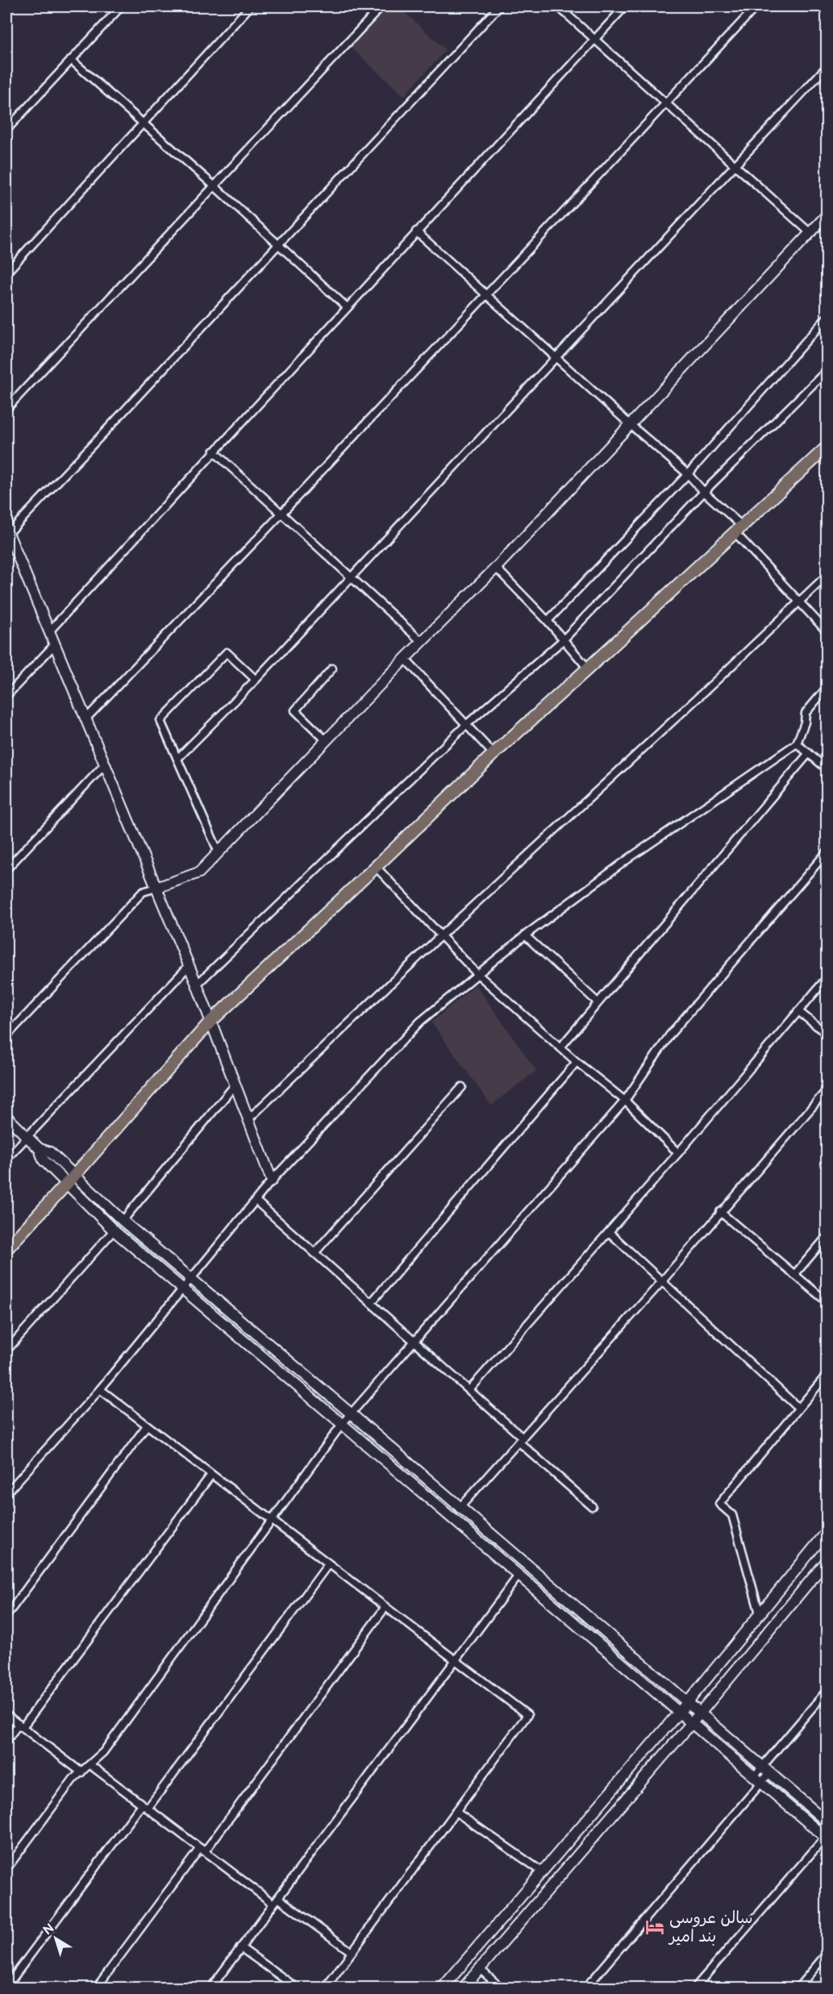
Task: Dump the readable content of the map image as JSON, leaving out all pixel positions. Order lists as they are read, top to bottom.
{
  "places": {
    "hotel": ["سالن عروسی بند امیر"]
  },
  "north": "top left"
}
